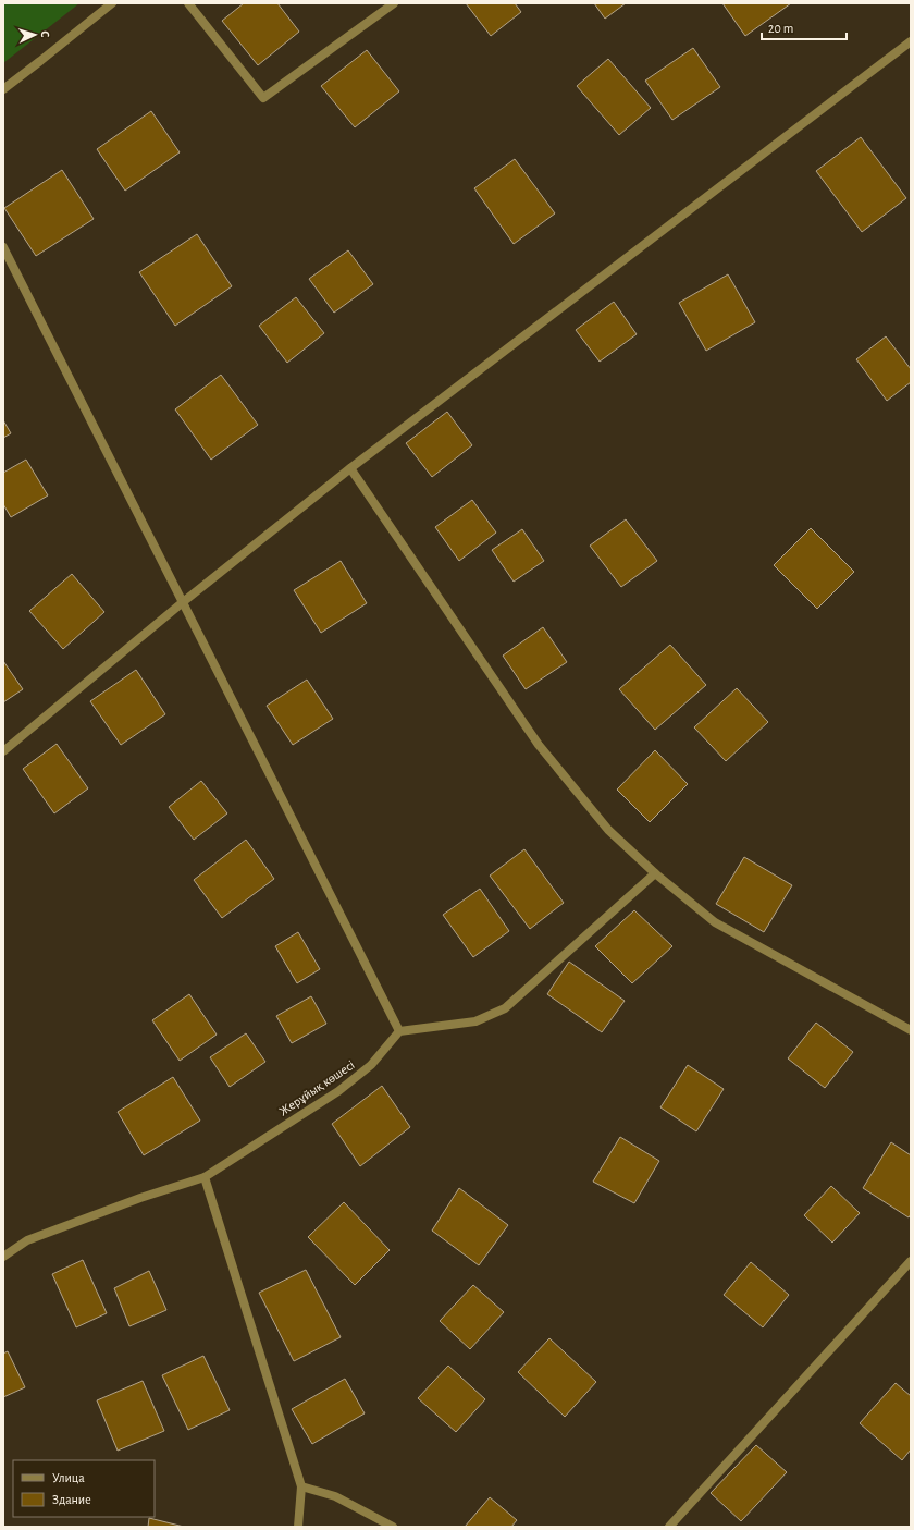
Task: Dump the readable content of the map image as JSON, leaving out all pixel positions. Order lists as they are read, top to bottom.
{
  "streets": {
    "street": ["Жерұйық көшесі"]
  },
  "legend": ["Улица", "Здание"],
  "scale_bar": "20 m",
  "north": "right"
}
